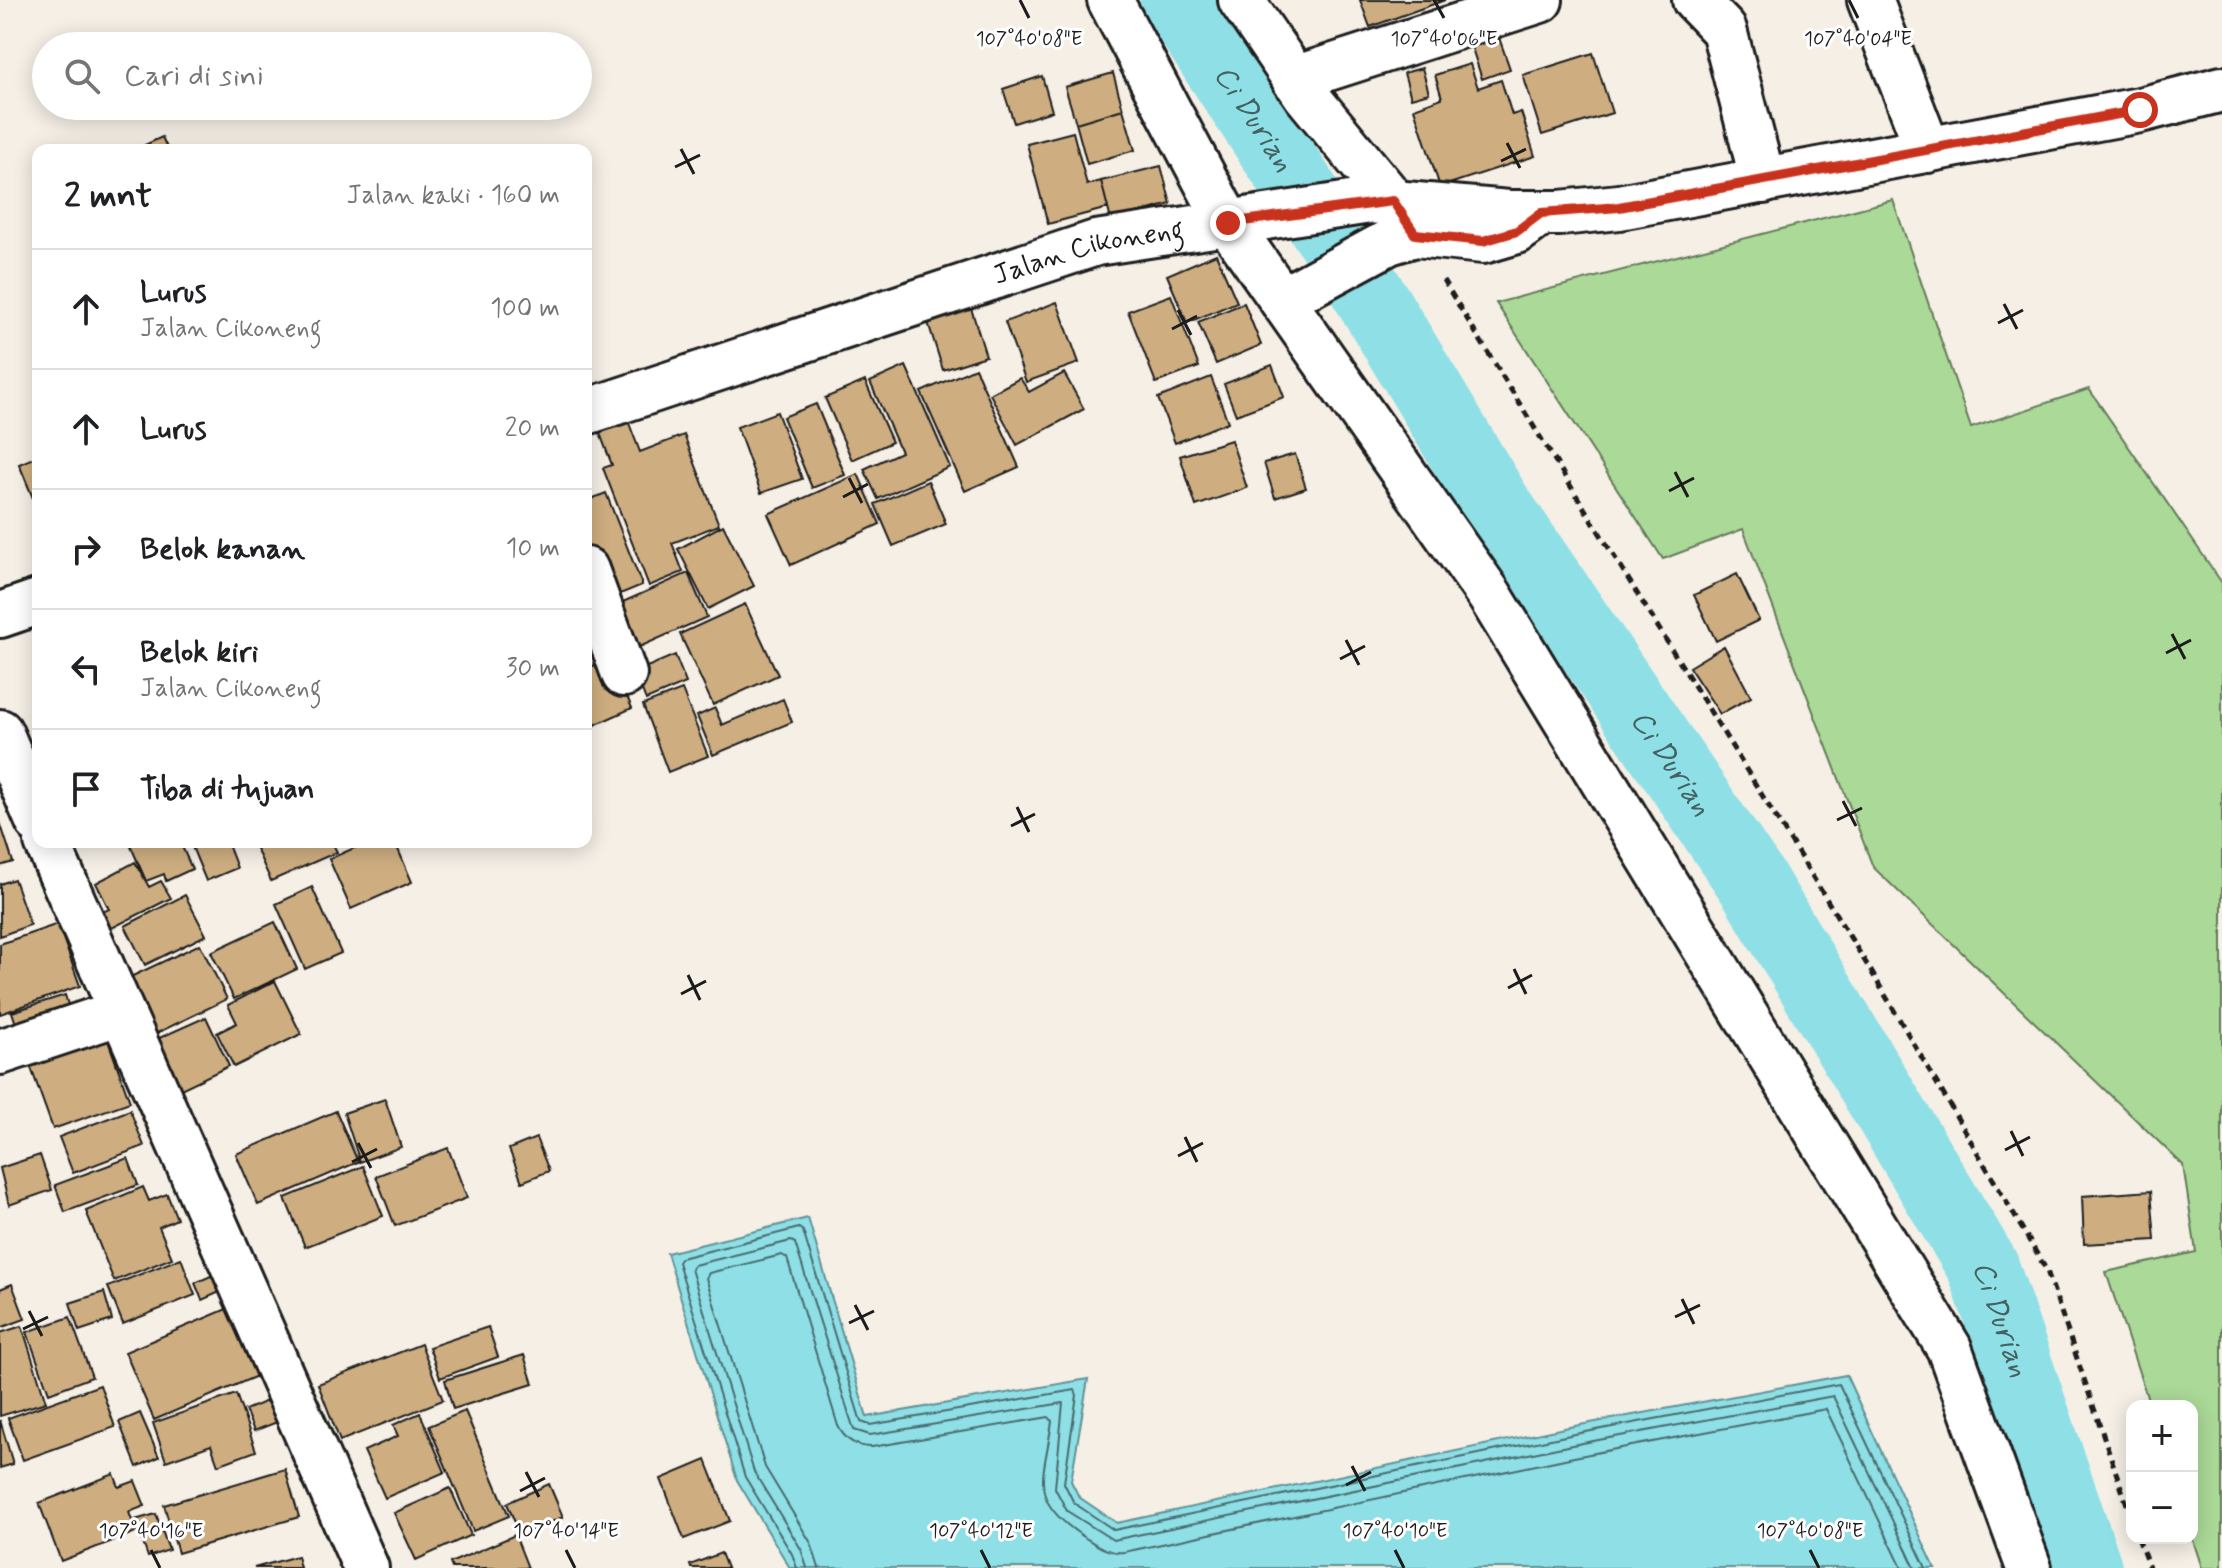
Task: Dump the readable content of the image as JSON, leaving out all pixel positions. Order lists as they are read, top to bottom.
{
  "streets": {
    "street": ["Jalan Cikoneng"]
  },
  "water": ["Ci Durian"],
  "page": {
    "search": "Cari di sini",
    "heading": ["2 mnt", "Jalan kaki · 160 m"],
    "list": [
      ["Lurus", "Jalan Cikoneng", "100 m"],
      ["Lurus", "20 m"],
      ["Belok kanan", "10 m"],
      ["Belok kiri", "Jalan Cikoneng", "30 m"],
      "Tiba di tujuan"
    ],
    "map_buttons": ["+", "−"]
  },
  "coordinates": [
    "107°40'08\"E",
    "107°40'06\"E",
    "107°40'04\"E",
    "107°40'16\"E",
    "107°40'14\"E",
    "107°40'12\"E",
    "107°40'10\"E"
  ]
}
